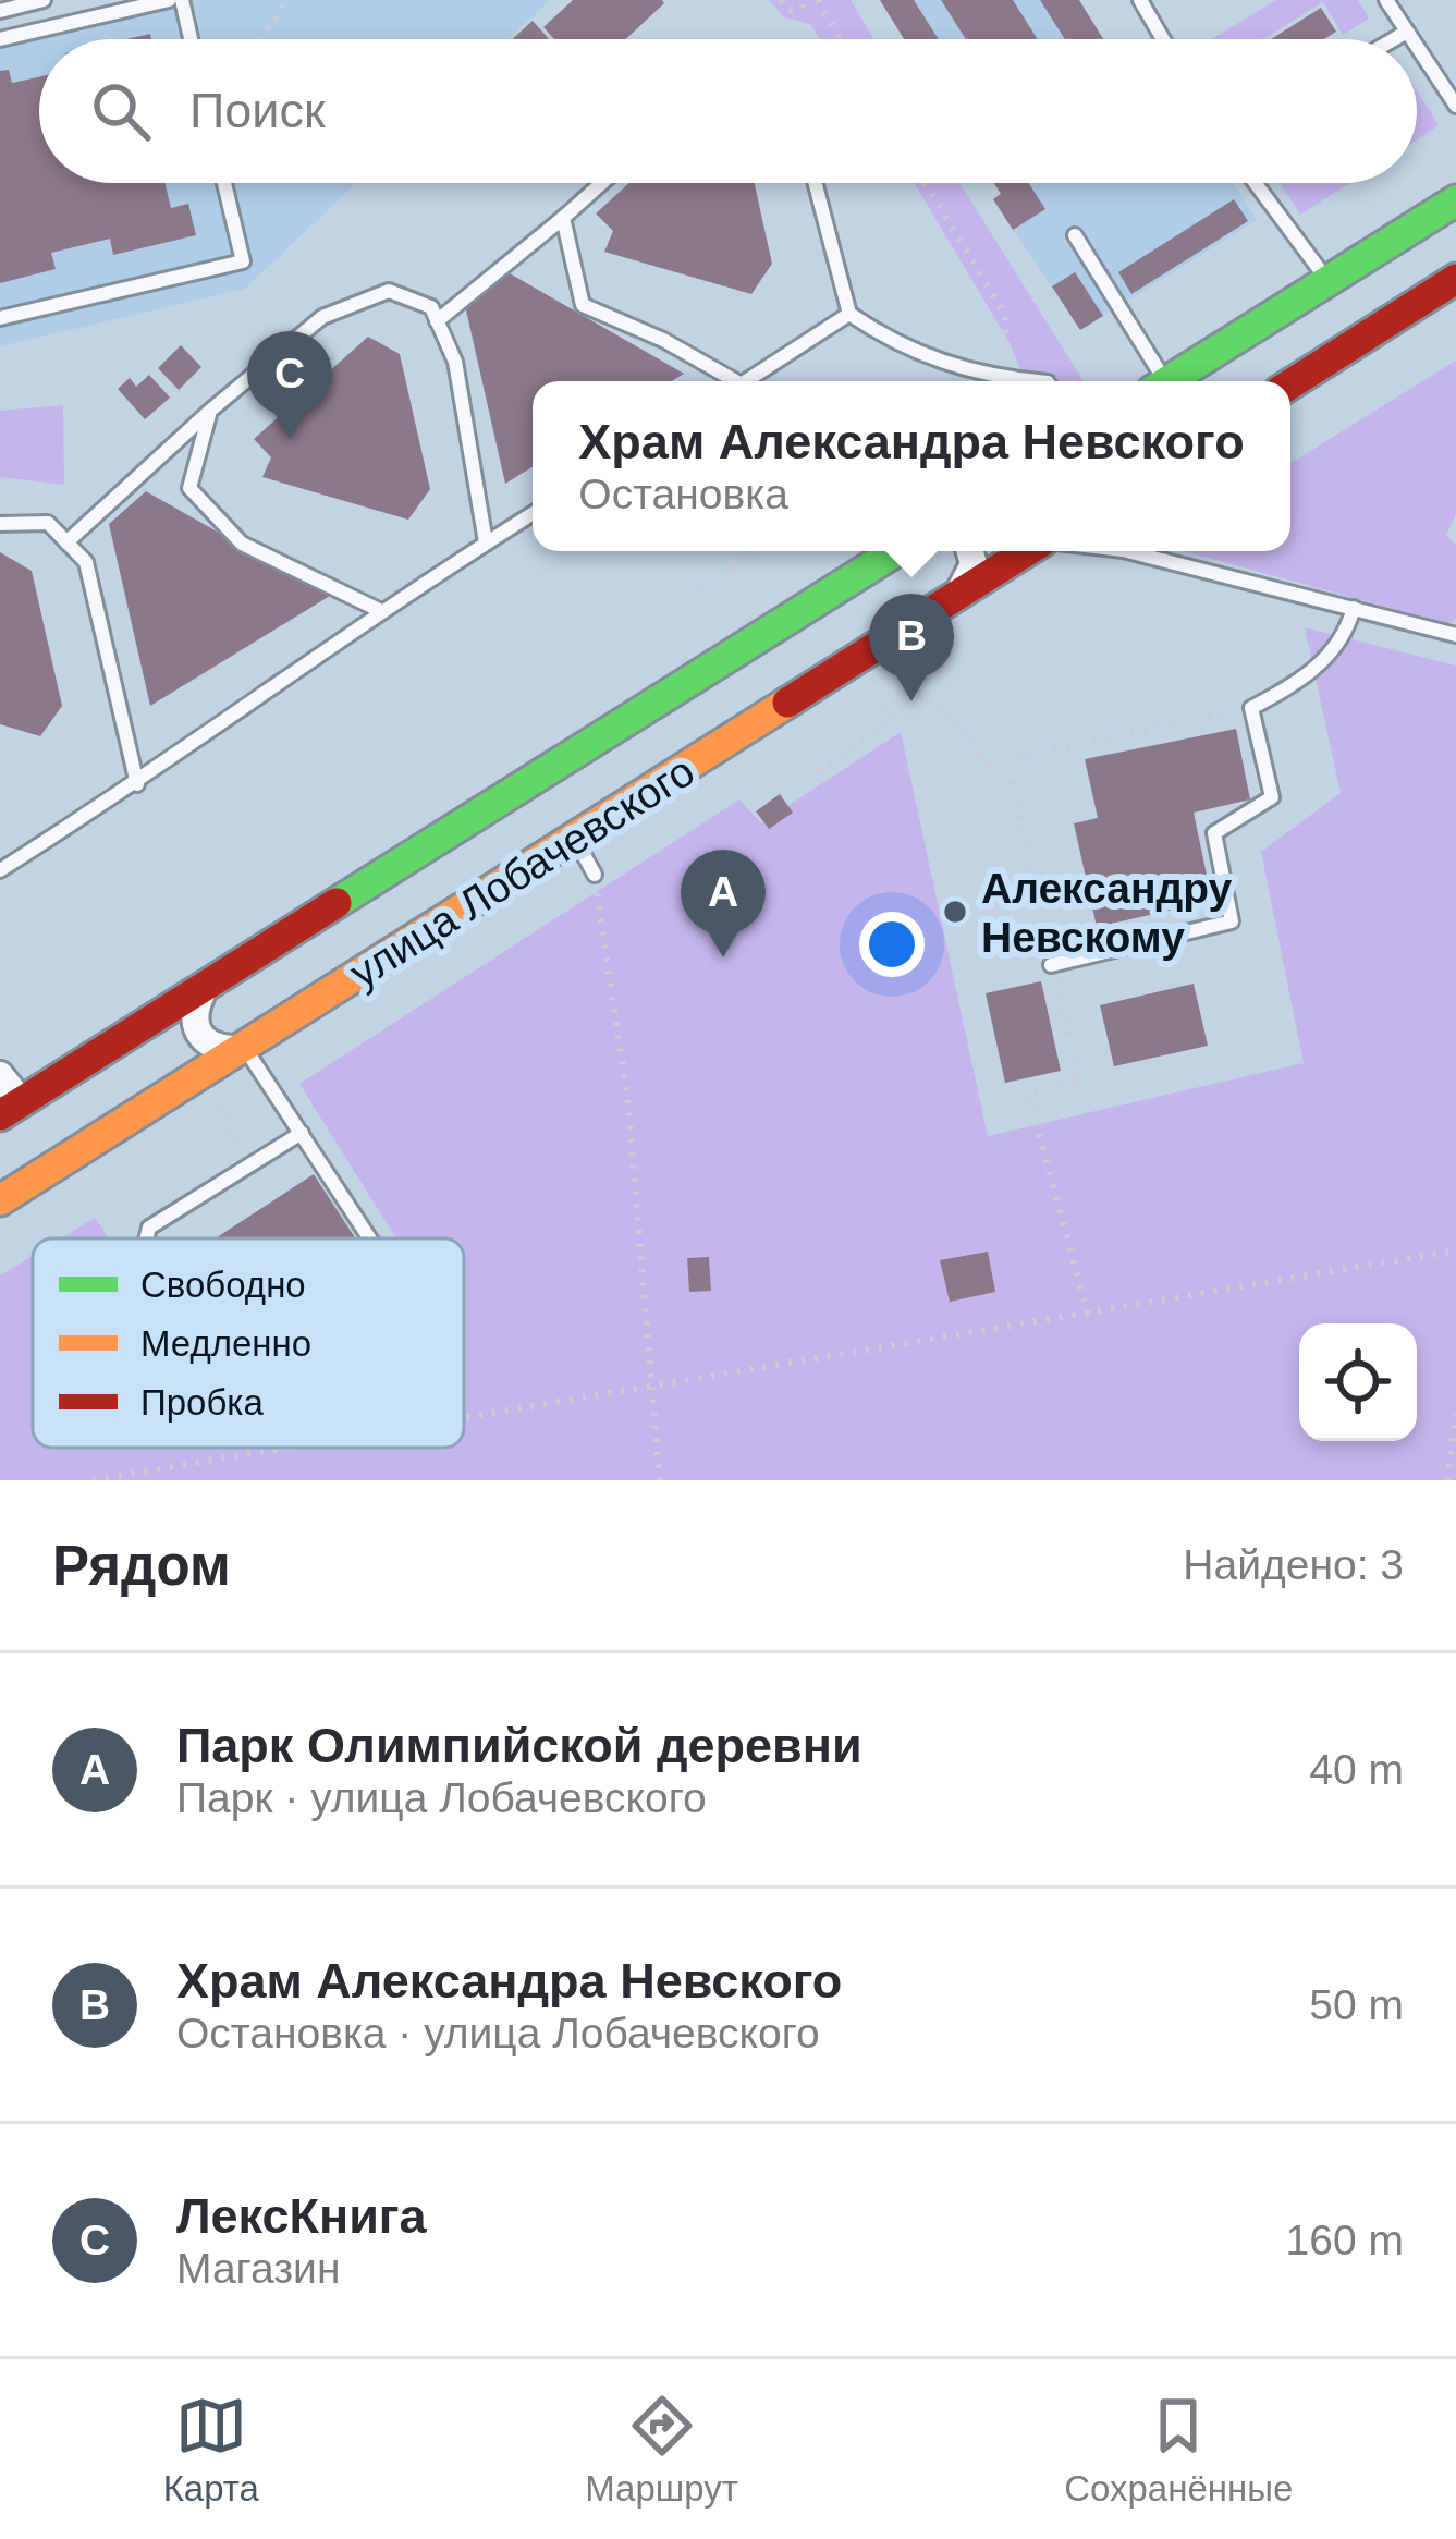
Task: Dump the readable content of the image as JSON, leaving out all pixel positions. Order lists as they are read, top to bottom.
{
  "streets": {
    "main road": ["улица Лобачевского"]
  },
  "places": ["Александру Невскому"],
  "legend": ["Свободно", "Медленно", "Пробка"],
  "page": {
    "search": "Поиск",
    "pins": ["C", "B", "A"],
    "popup": ["Храм Александра Невского", "Остановка"],
    "heading": ["Рядом", "Найдено: 3"],
    "list": [
      {
        "mark": "A",
        "name": "Парк Олимпийской деревни",
        "note": "Парк · улица Лобачевского",
        "value": "40 m"
      },
      {
        "mark": "B",
        "name": "Храм Александра Невского",
        "note": "Остановка · улица Лобачевского",
        "value": "50 m"
      },
      {
        "mark": "C",
        "name": "ЛексКнига",
        "note": "Магазин",
        "value": "160 m"
      }
    ],
    "nav": ["Карта", "Маршрут", "Сохранённые"]
  }
}
